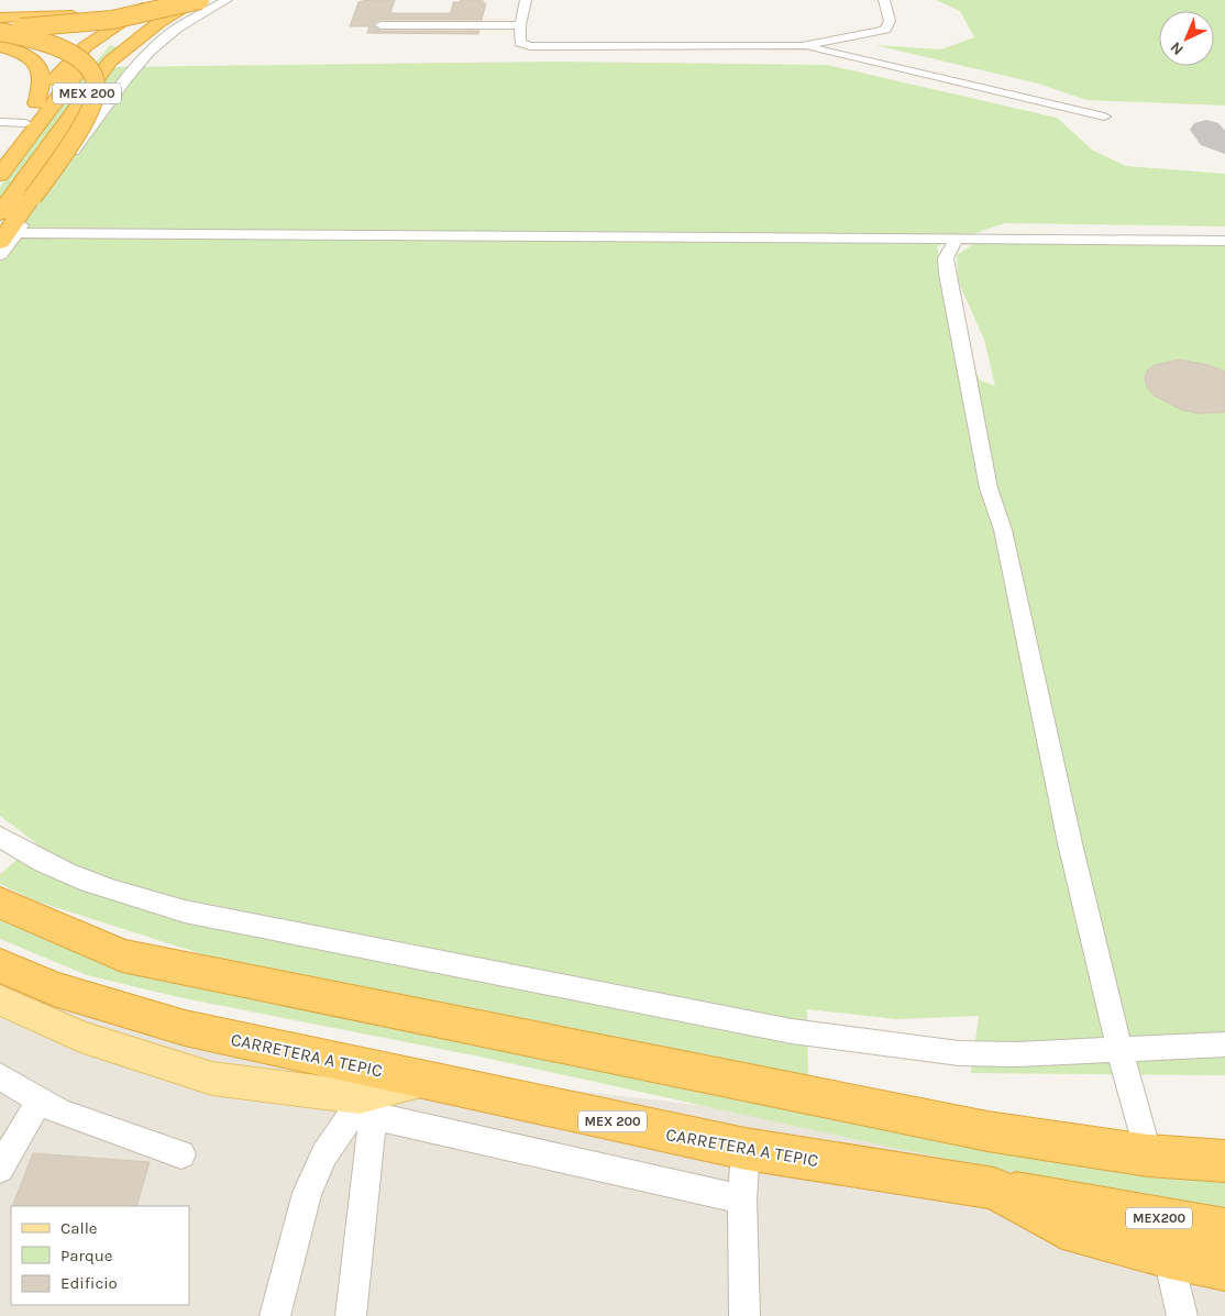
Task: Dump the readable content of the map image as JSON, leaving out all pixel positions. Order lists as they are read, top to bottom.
{
  "streets": {
    "highway": ["MEX 200", "CARRETERA A TEPIC", "MEX200"]
  },
  "crossings": [
    ["CARRETERA A TEPIC", "MEX200"]
  ],
  "legend": ["Calle", "Parque", "Edificio"],
  "north": "bottom left"
}
